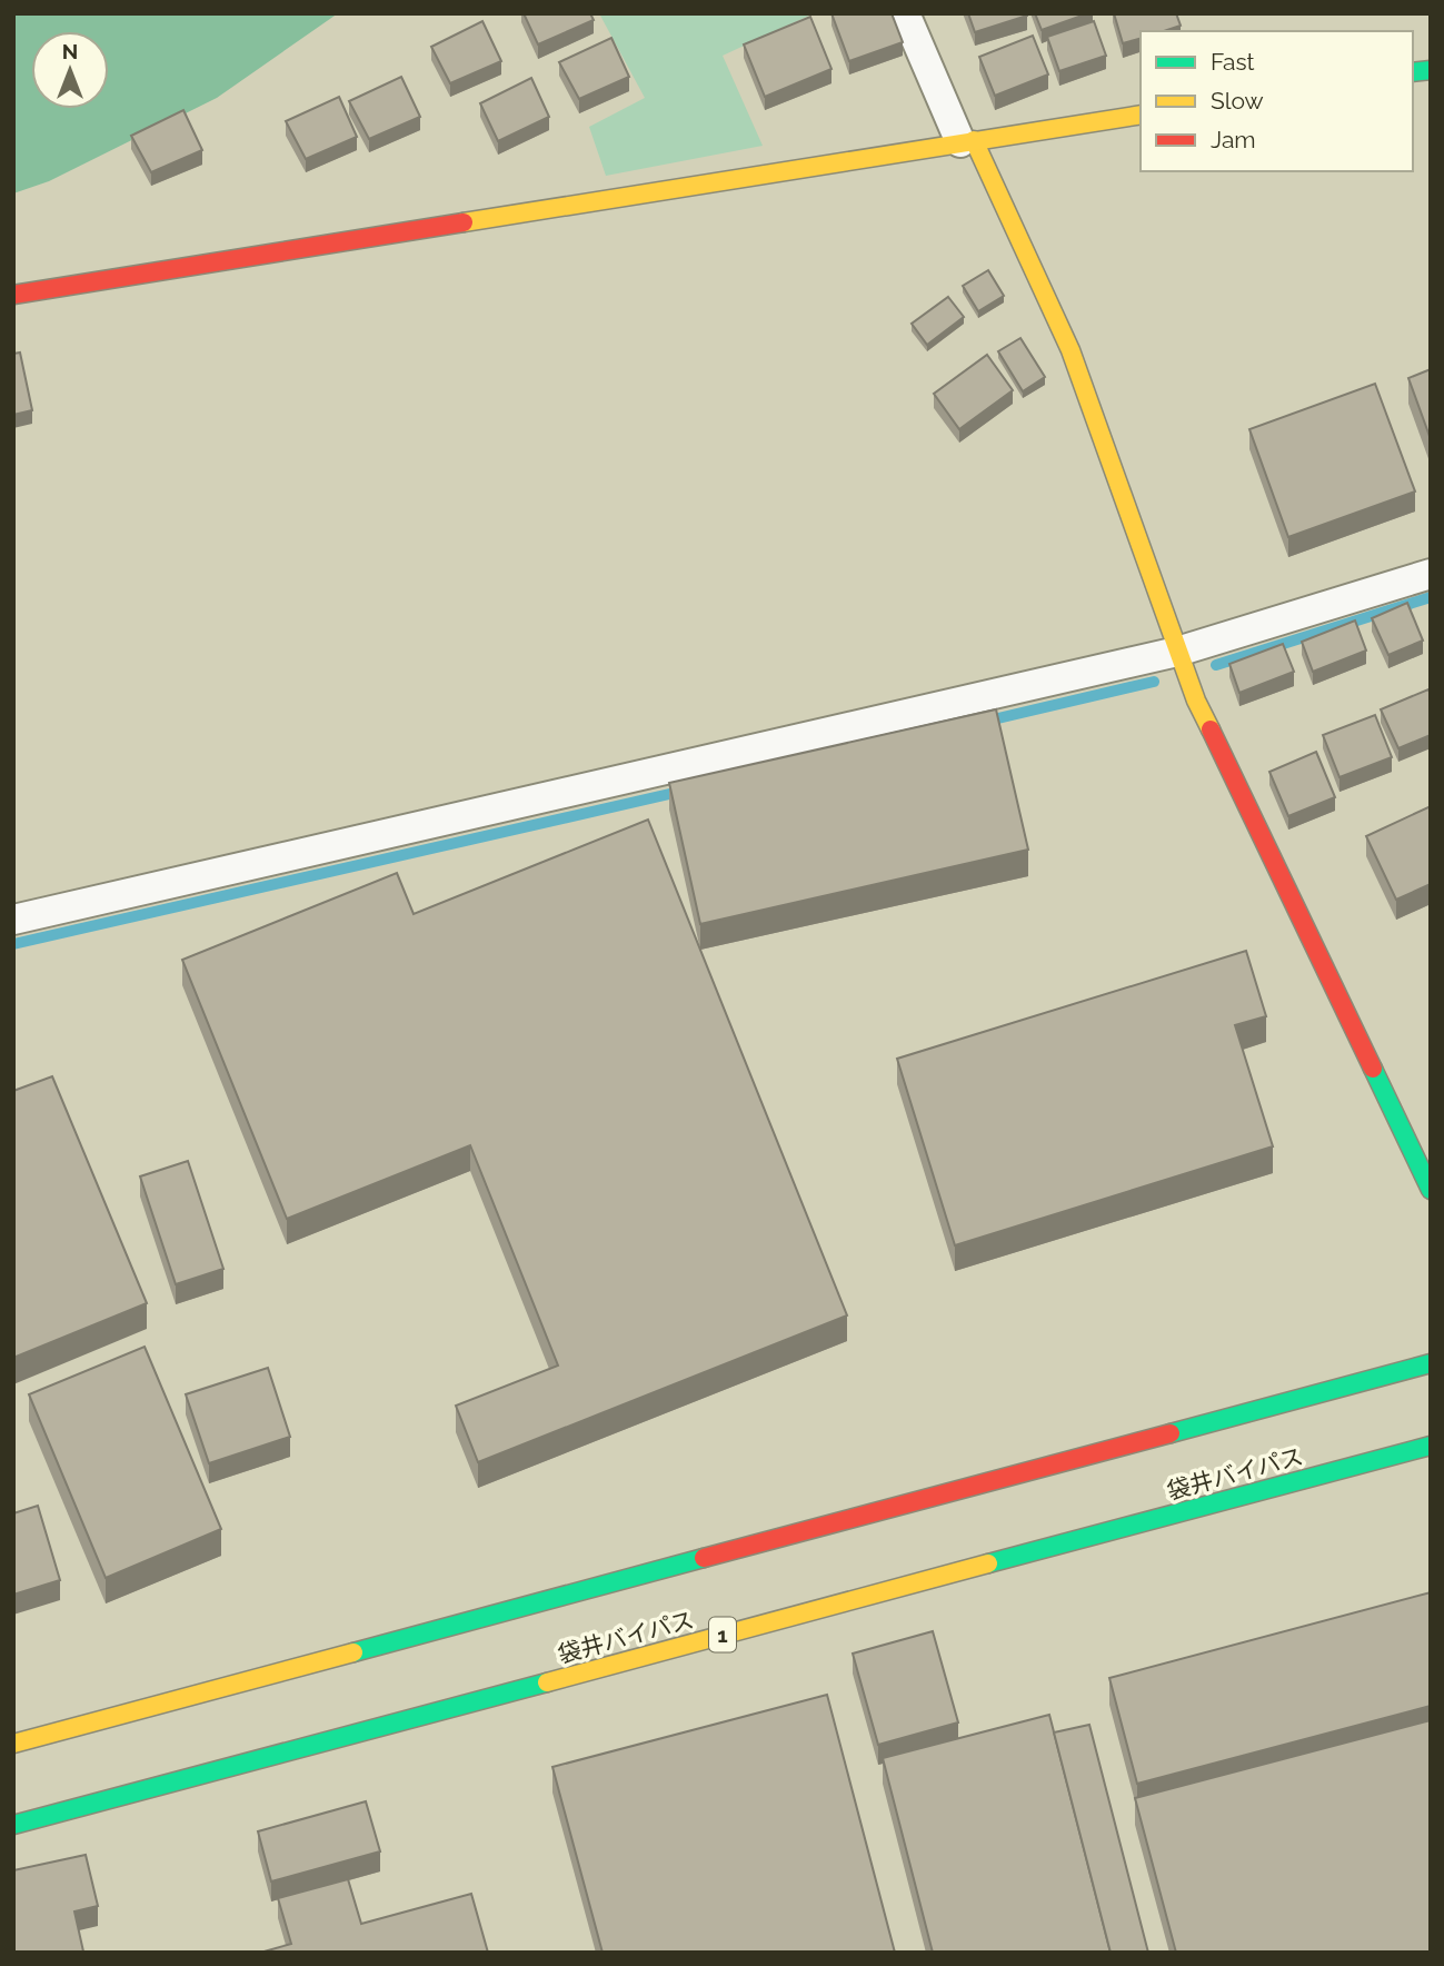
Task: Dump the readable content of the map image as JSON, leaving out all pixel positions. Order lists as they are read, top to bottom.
{
  "streets": {
    "main road": ["袋井バイパス", "1"]
  },
  "legend": ["Fast", "Slow", "Jam"],
  "north": "top"
}
